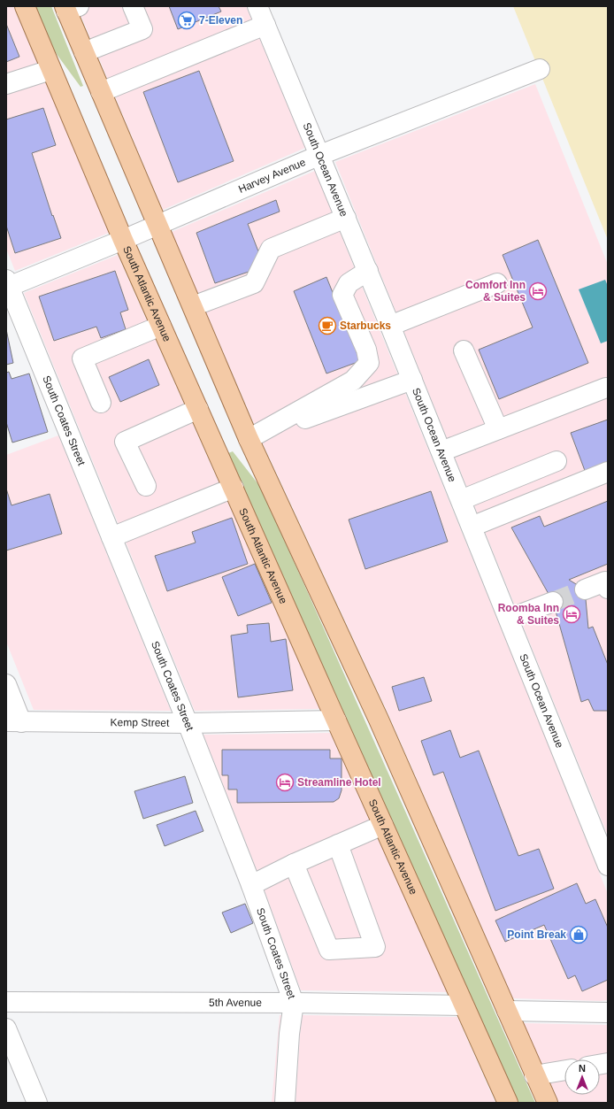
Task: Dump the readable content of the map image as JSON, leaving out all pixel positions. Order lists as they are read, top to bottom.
{
  "streets": {
    "main road": ["South Atlantic Avenue"],
    "street": [
      "South Ocean Avenue",
      "Harvey Avenue",
      "South Coates Street",
      "Kemp Street",
      "5th Avenue"
    ]
  },
  "crossings": [
    ["South Ocean Avenue", "Harvey Avenue"],
    ["Harvey Avenue", "South Atlantic Avenue"],
    ["Harvey Avenue", "South Coates Street"],
    ["South Atlantic Avenue", "Kemp Street"],
    ["South Atlantic Avenue", "5th Avenue"],
    ["South Coates Street", "Kemp Street"],
    ["South Coates Street", "5th Avenue"]
  ],
  "places": {
    "supermarket": ["7-Eleven"],
    "hotel": ["Comfort Inn & Suites", "Roomba Inn & Suites", "Streamline Hotel"],
    "cafe": ["Starbucks"],
    "shop": ["Point Break"]
  },
  "north": "top"
}
